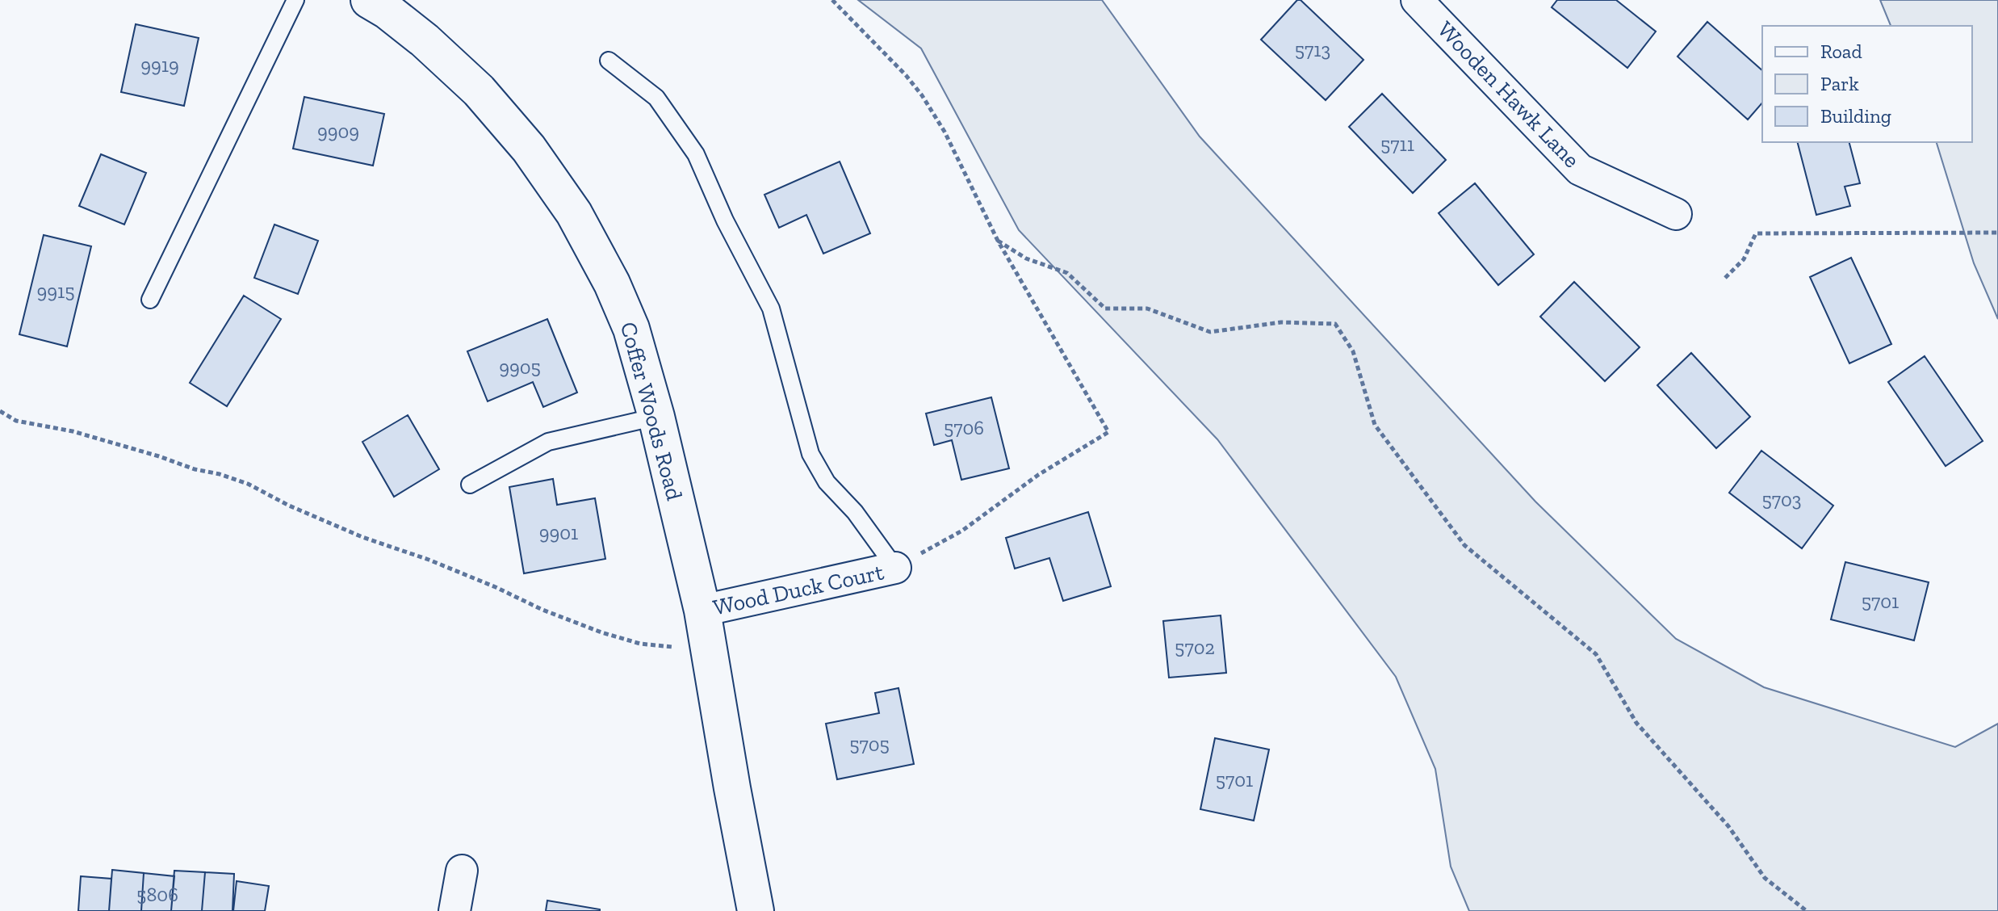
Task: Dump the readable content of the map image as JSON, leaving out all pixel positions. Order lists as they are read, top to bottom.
{
  "streets": {
    "street": ["Wooden Hawk Lane", "Coffer Woods Road", "Wood Duck Court"]
  },
  "crossings": [
    ["Coffer Woods Road", "Wood Duck Court"]
  ],
  "house_numbers": [
    "5713",
    "9919",
    "9909",
    "5711",
    "9915",
    "9905",
    "5706",
    "5703",
    "9901",
    "5701",
    "5702",
    "5705",
    "5701",
    "5806"
  ],
  "legend": ["Road", "Park", "Building"]
}
